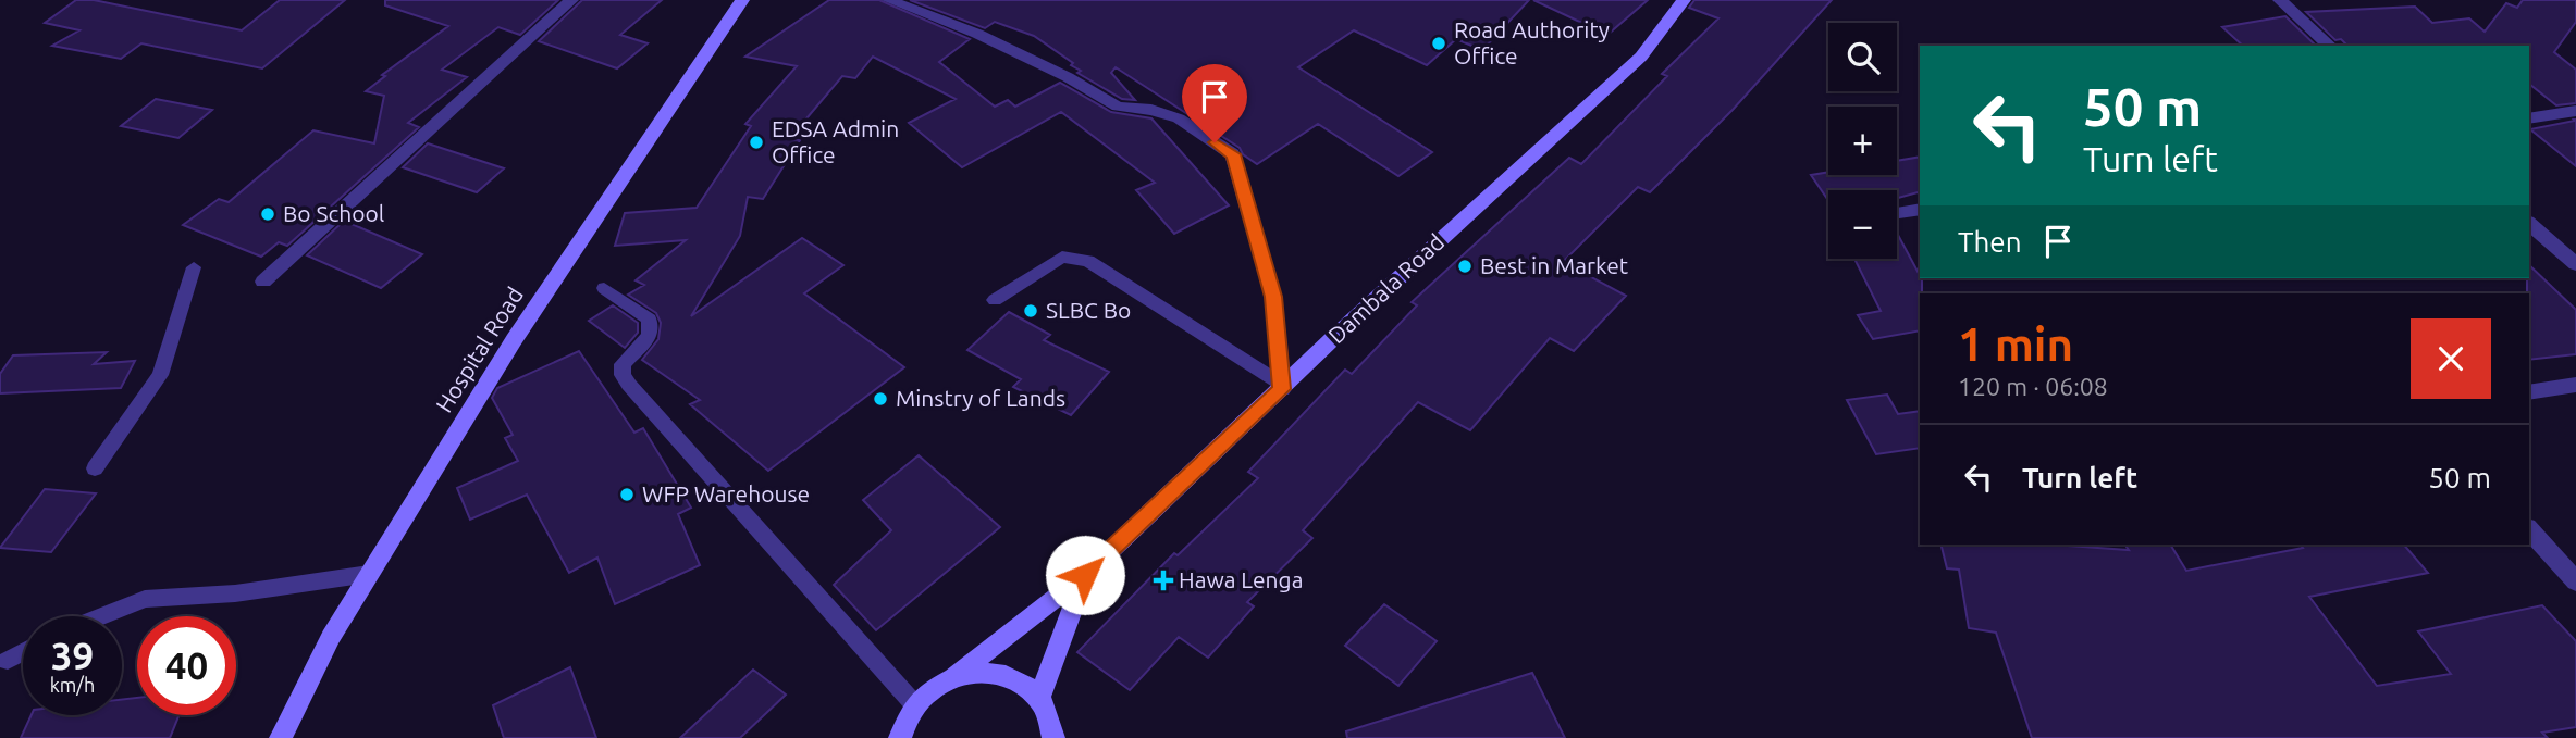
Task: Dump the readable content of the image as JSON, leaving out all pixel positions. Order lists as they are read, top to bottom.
{
  "streets": {
    "street": ["Dambala Road", "Hospital Road"]
  },
  "places": {
    "other": [
      "Road Authority Office",
      "EDSA Admin Office",
      "Bo School",
      "Best in Market",
      "SLBC Bo",
      "Minstry of Lands",
      "WFP Warehouse"
    ],
    "health": ["Hawa Lenga"]
  },
  "page": {
    "map_buttons": ["+", "−"],
    "turn": ["50 m", "Turn left"],
    "then": "Then",
    "heading": ["1 min", "120 m · 06:08"],
    "list": [
      {
        "name": "Turn left",
        "value": "50 m"
      }
    ],
    "speed": "39 km/h",
    "limit": "40"
  }
}
